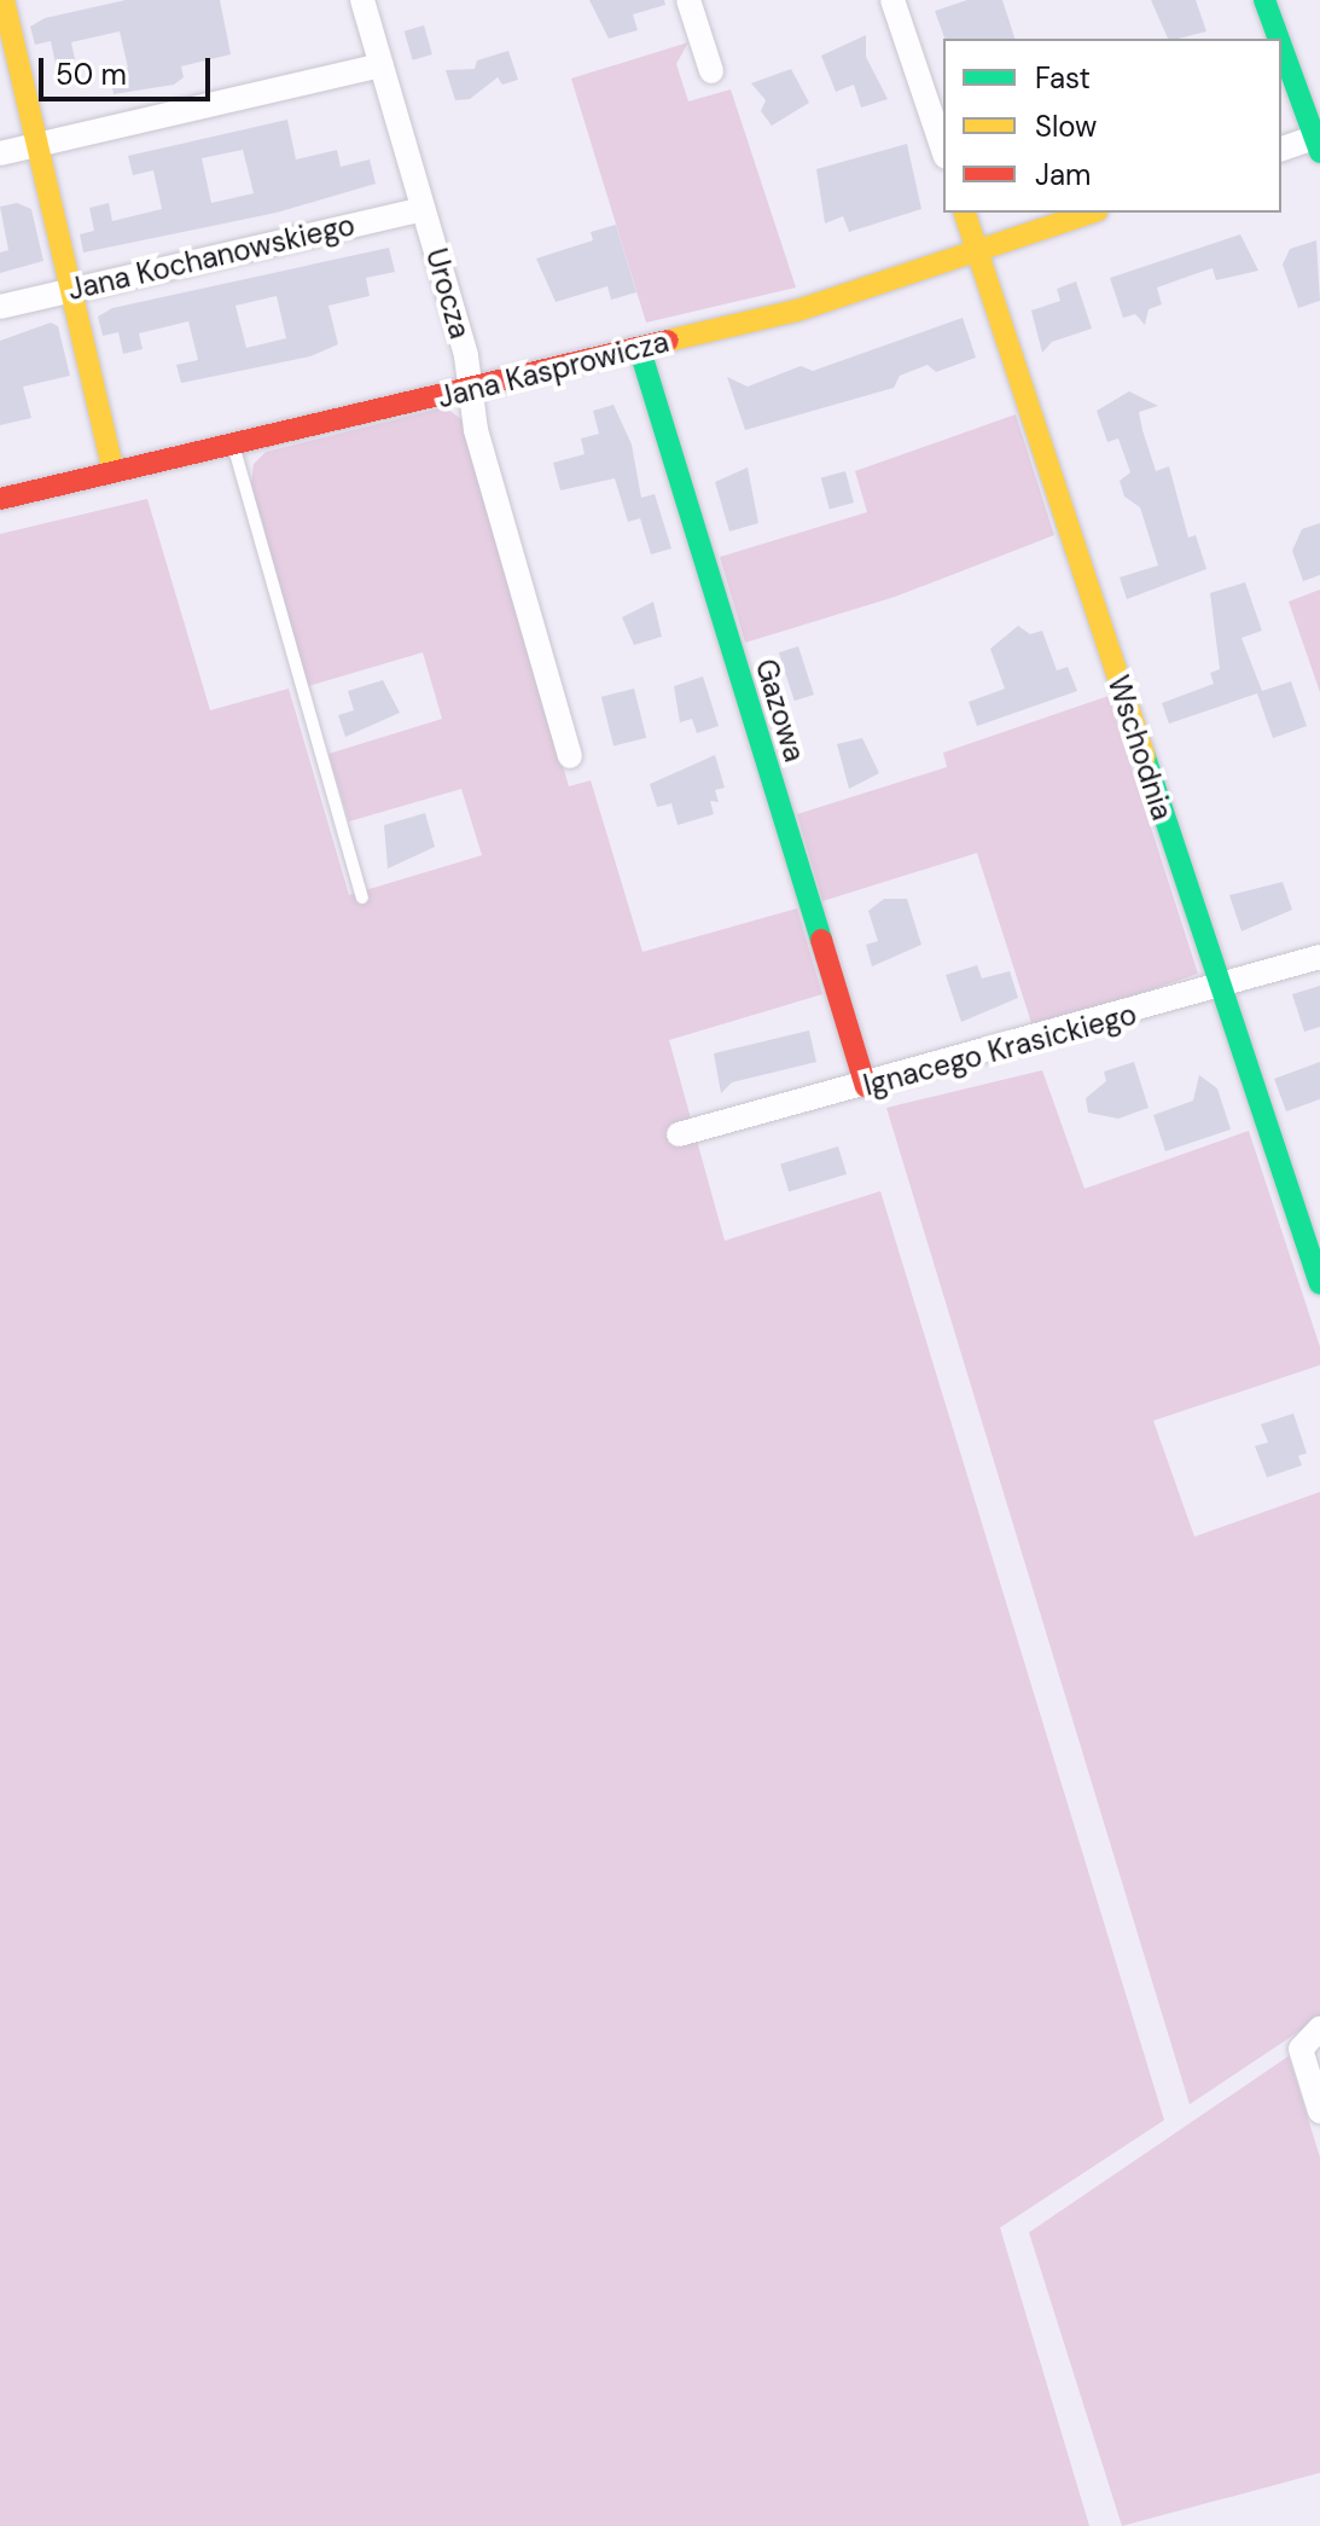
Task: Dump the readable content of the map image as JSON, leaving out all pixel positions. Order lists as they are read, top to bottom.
{
  "streets": {
    "street": [
      "Jana Kochanowskiego",
      "Urocza",
      "Jana Kasprowicza",
      "Gazowa",
      "Wschodnia",
      "Ignacego Krasickiego"
    ]
  },
  "crossings": [
    ["Jana Kochanowskiego", "Urocza"],
    ["Urocza", "Jana Kasprowicza"],
    ["Jana Kasprowicza", "Gazowa"],
    ["Jana Kasprowicza", "Wschodnia"],
    ["Gazowa", "Ignacego Krasickiego"],
    ["Wschodnia", "Ignacego Krasickiego"]
  ],
  "legend": ["Fast", "Slow", "Jam"],
  "scale_bar": "50 m"
}
